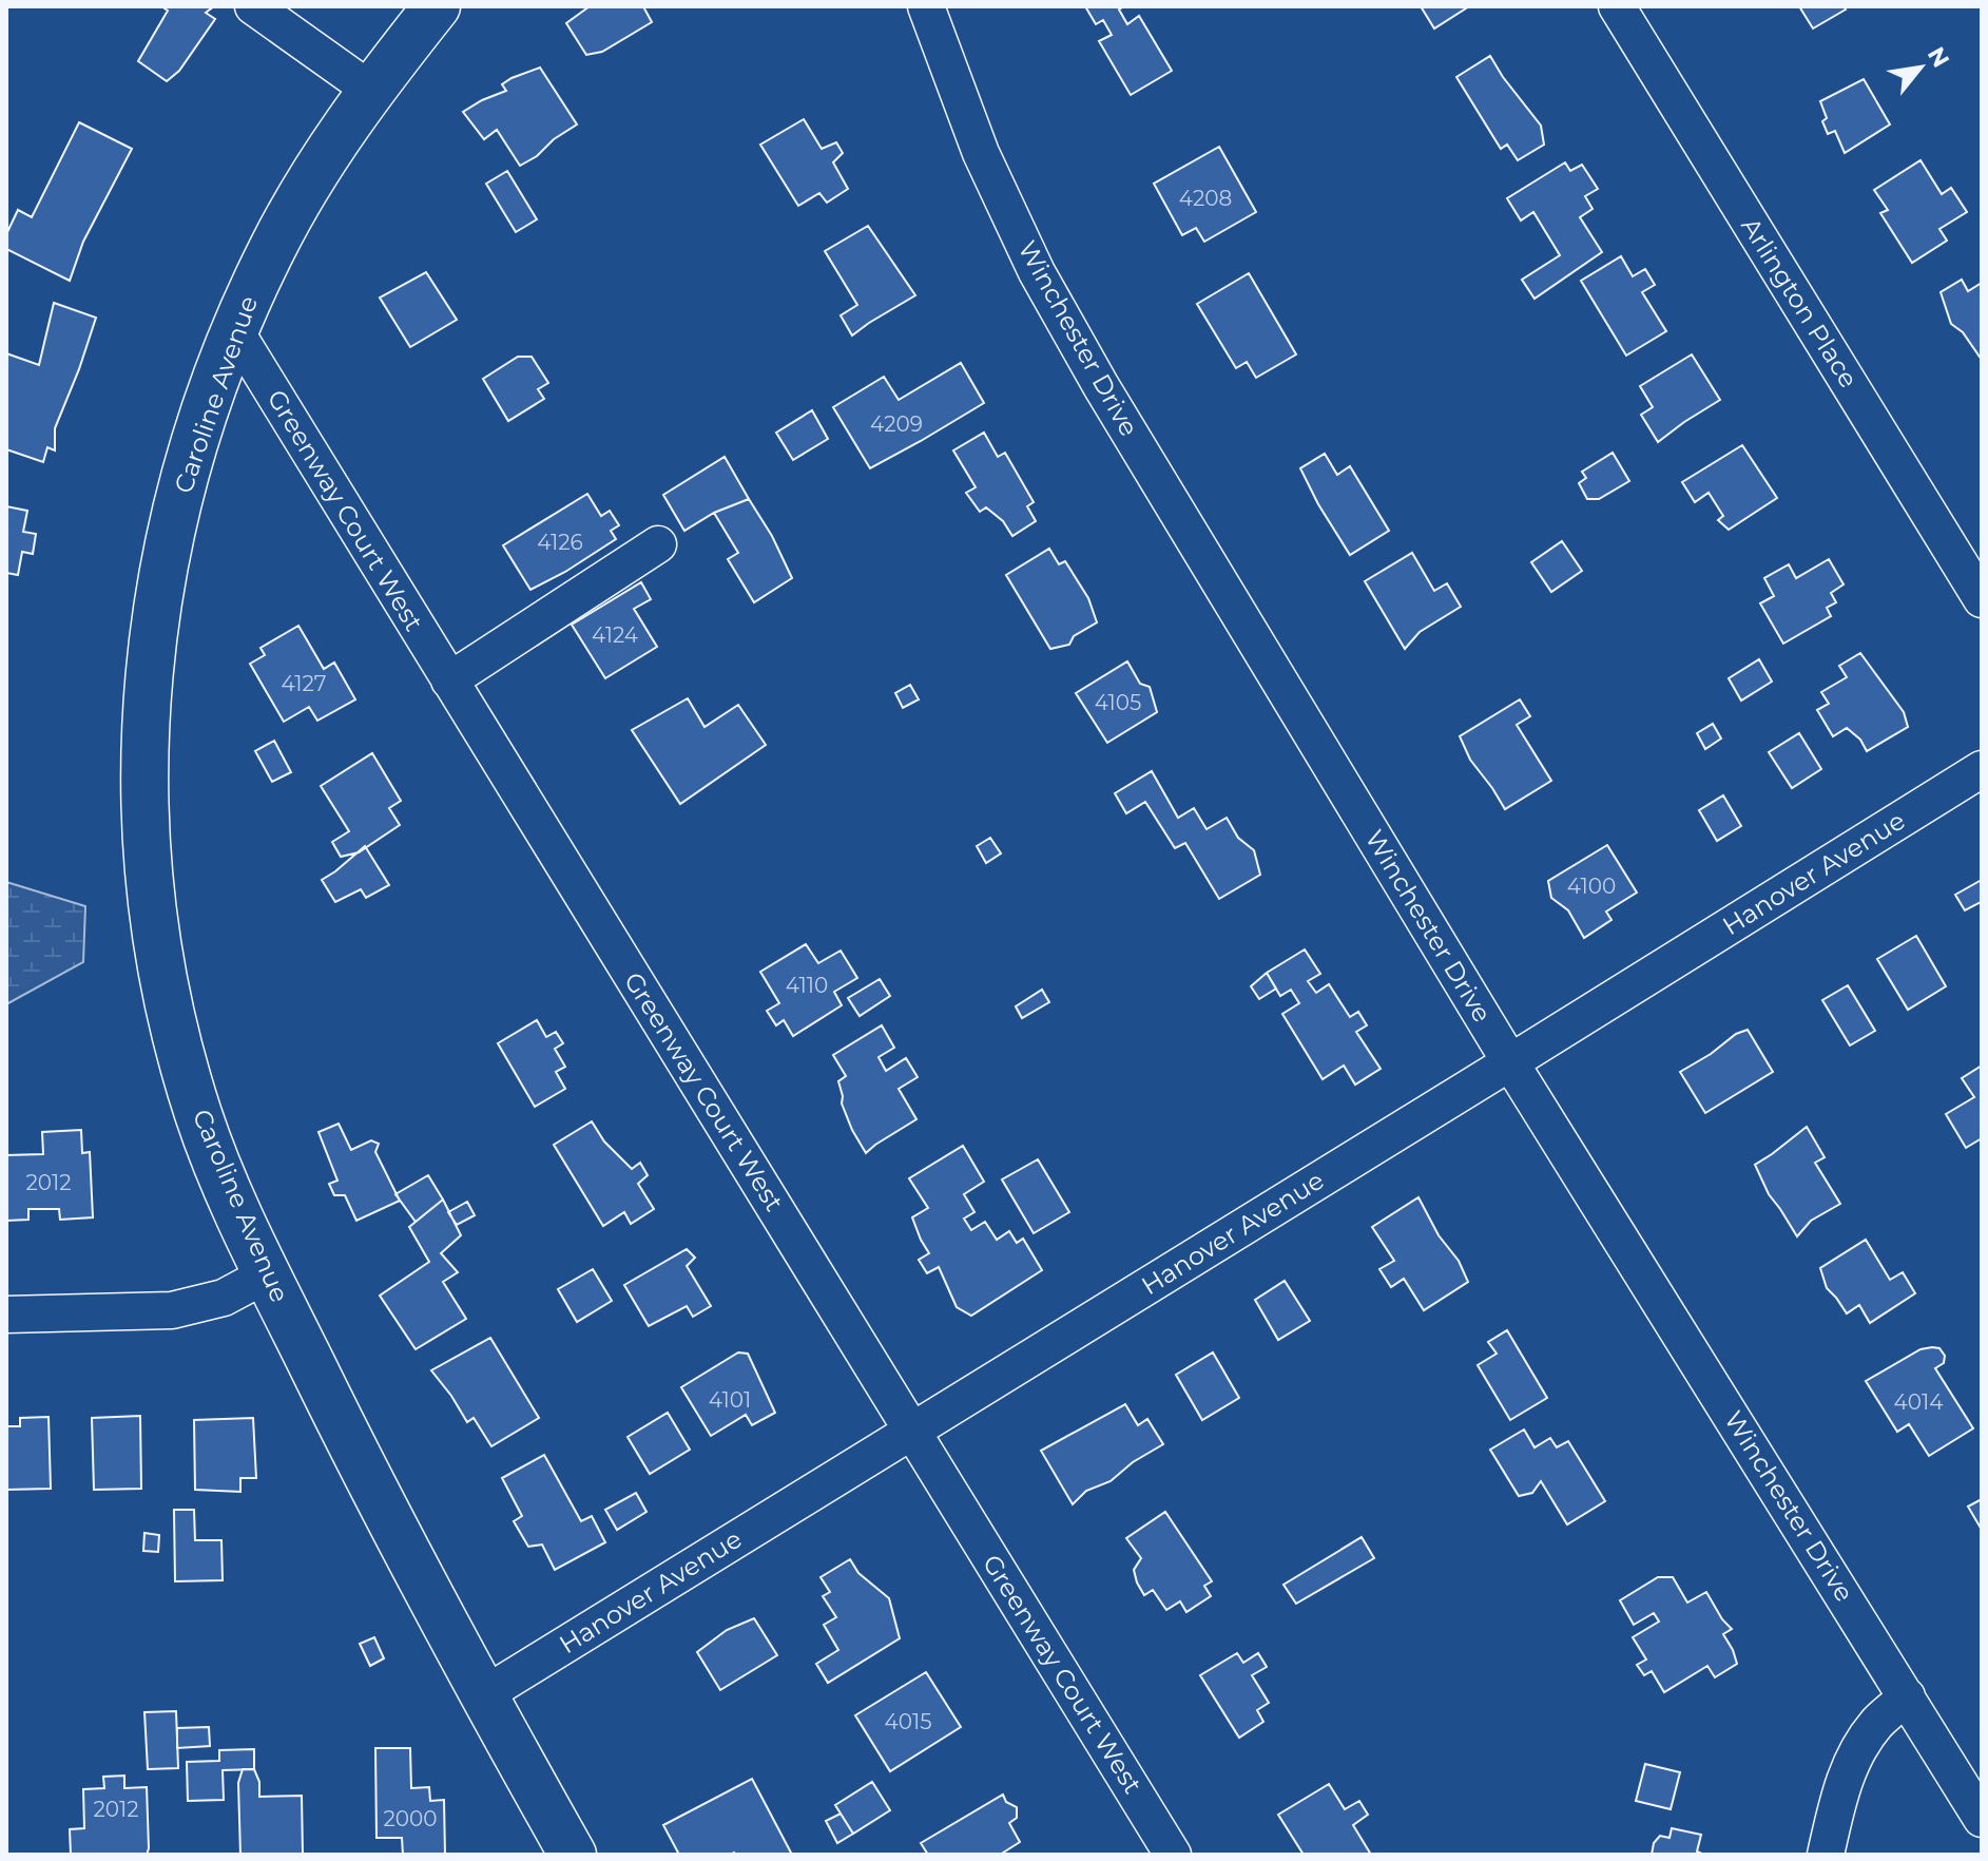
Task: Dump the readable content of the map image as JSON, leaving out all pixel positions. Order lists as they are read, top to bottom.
{
  "streets": {
    "street": [
      "Arlington Place",
      "Winchester Drive",
      "Caroline Avenue",
      "Greenway Court West",
      "Hanover Avenue"
    ]
  },
  "crossings": [
    ["Winchester Drive", "Hanover Avenue"],
    ["Caroline Avenue", "Greenway Court West"],
    ["Caroline Avenue", "Hanover Avenue"],
    ["Greenway Court West", "Hanover Avenue"]
  ],
  "house_numbers": [
    "4208",
    "4209",
    "4126",
    "4124",
    "4127",
    "4105",
    "4100",
    "4110",
    "2012",
    "4101",
    "4014",
    "4015",
    "2012",
    "2000"
  ],
  "north": "top right"
}
